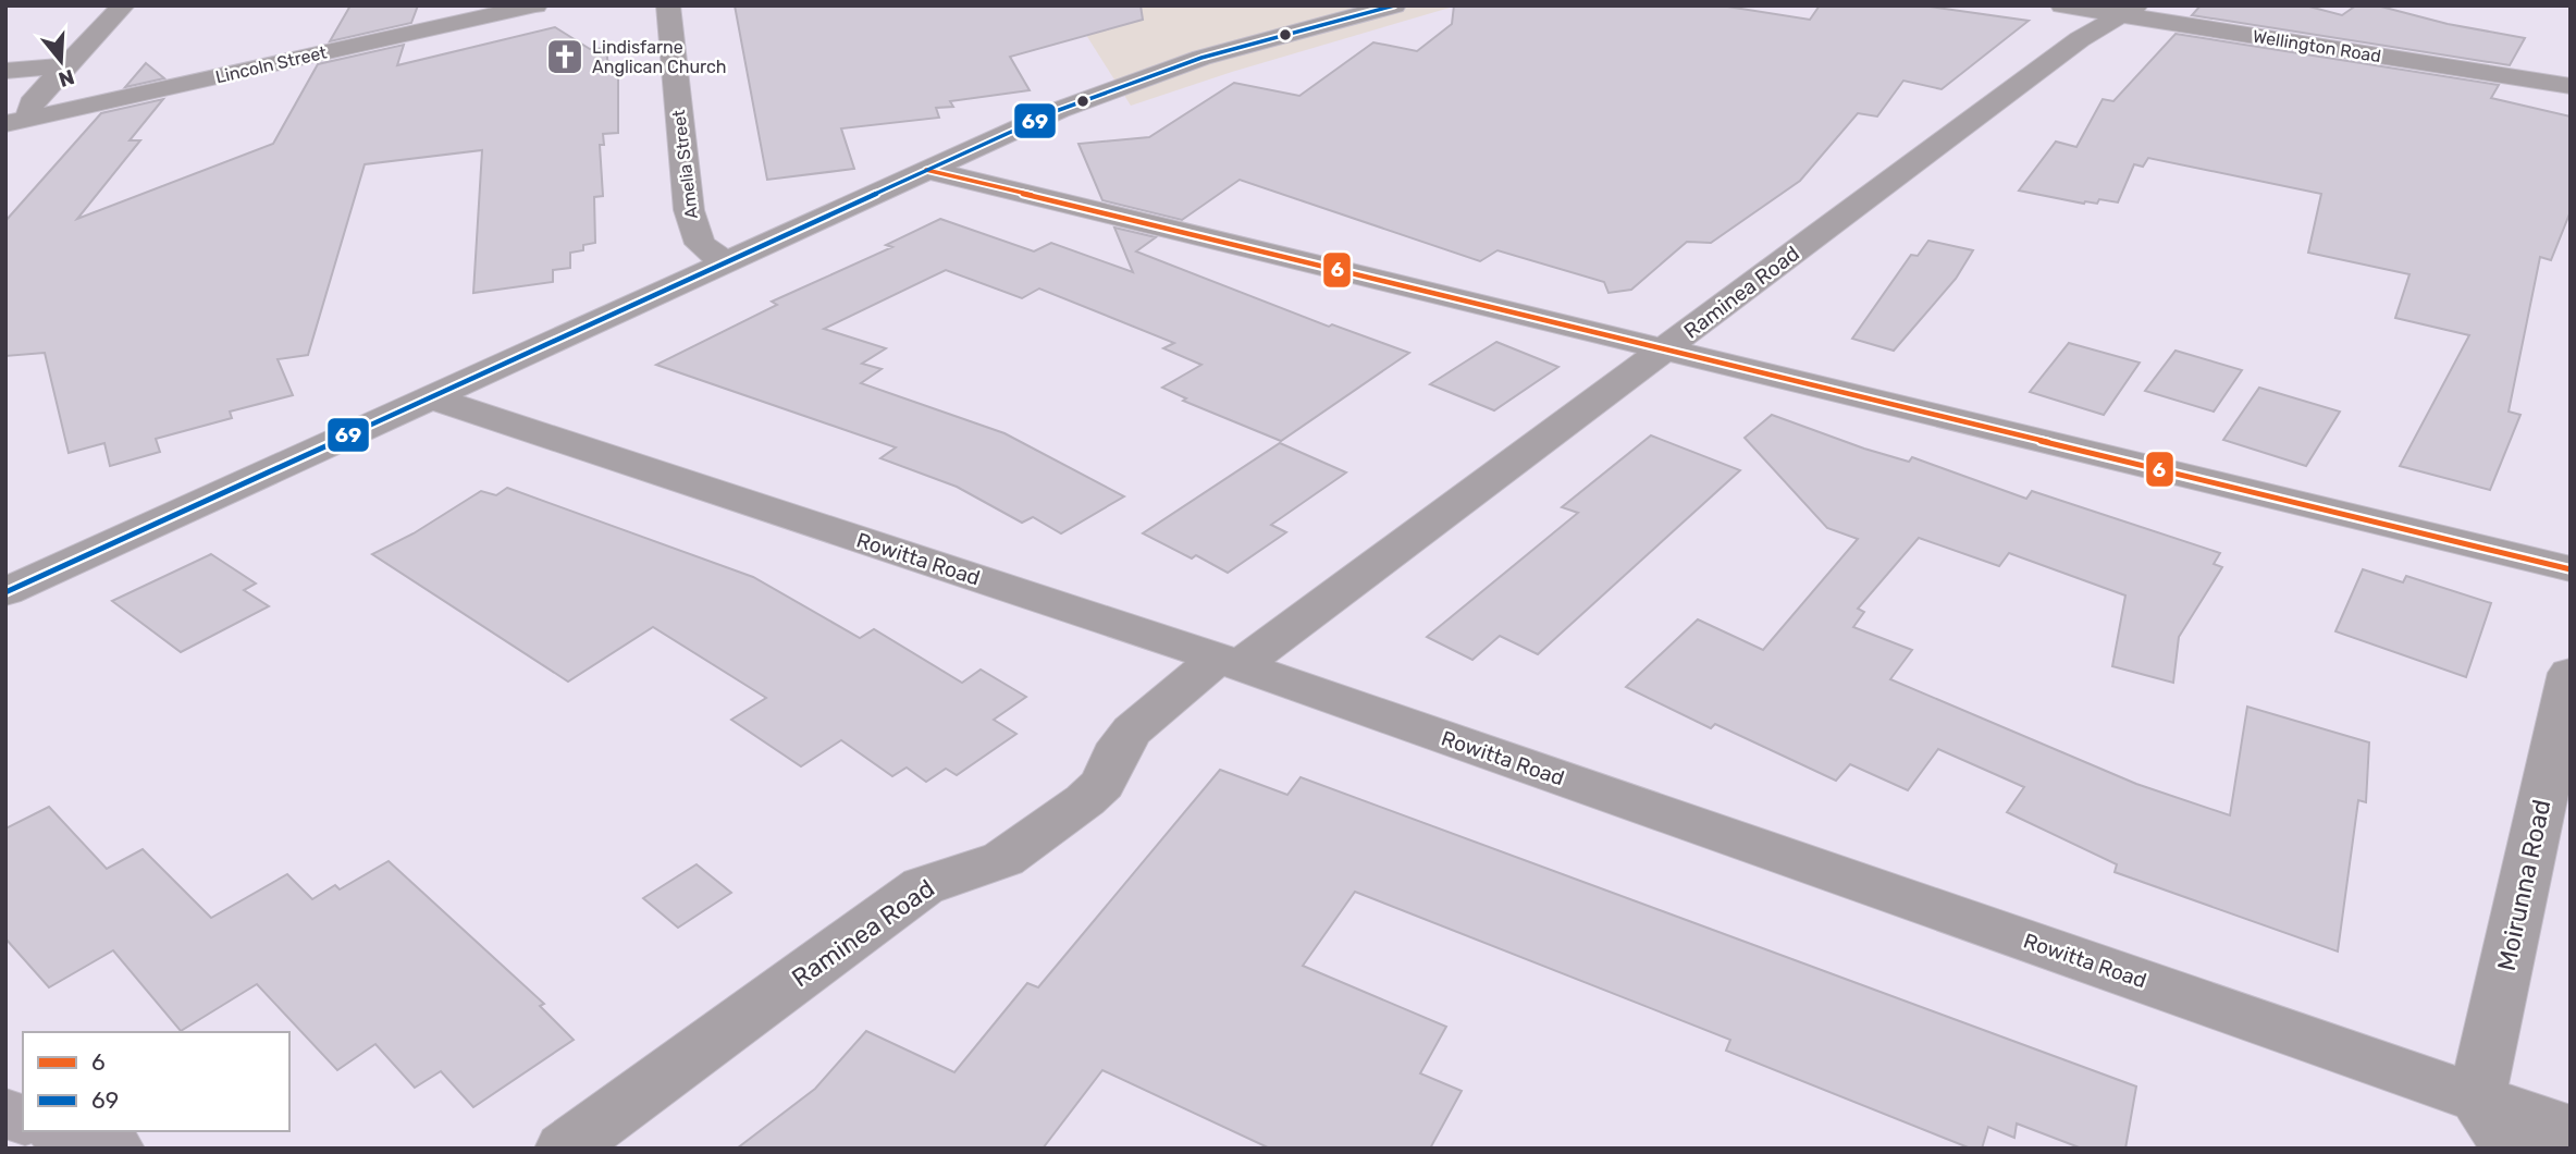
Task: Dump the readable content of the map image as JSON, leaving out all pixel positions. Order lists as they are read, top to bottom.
{
  "streets": {
    "street": [
      "Wellington Road",
      "Lincoln Street",
      "Amelia Street",
      "Raminea Road",
      "Rowitta Road",
      "Moirunna Road"
    ]
  },
  "crossings": [
    ["Wellington Road", "Raminea Road"],
    ["Raminea Road", "Rowitta Road"],
    ["Rowitta Road", "Moirunna Road"]
  ],
  "places": {
    "church": ["Lindisfarne Anglican Church"]
  },
  "lines": ["transit line 69", "transit line 6"],
  "legend": ["6", "69"],
  "north": "bottom"
}
